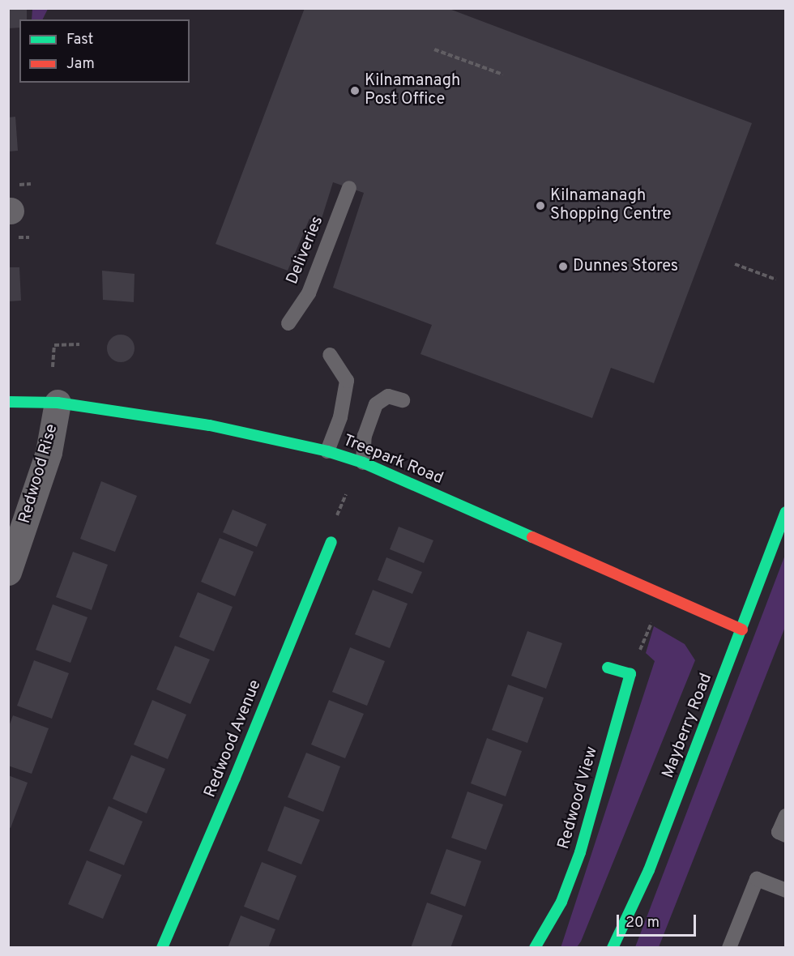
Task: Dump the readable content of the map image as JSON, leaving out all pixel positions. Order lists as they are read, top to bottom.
{
  "streets": {
    "street": [
      "Treepark Road",
      "Redwood Rise",
      "Mayberry Road",
      "Redwood Avenue",
      "Redwood View"
    ],
    "lane": ["Deliveries"]
  },
  "crossings": [
    ["Treepark Road", "Redwood Rise"],
    ["Treepark Road", "Mayberry Road"]
  ],
  "places": ["Kilnamanagh Post Office", "Kilnamanagh Shopping Centre", "Dunnes Stores"],
  "legend": ["Fast", "Jam"],
  "scale_bar": "20 m"
}
